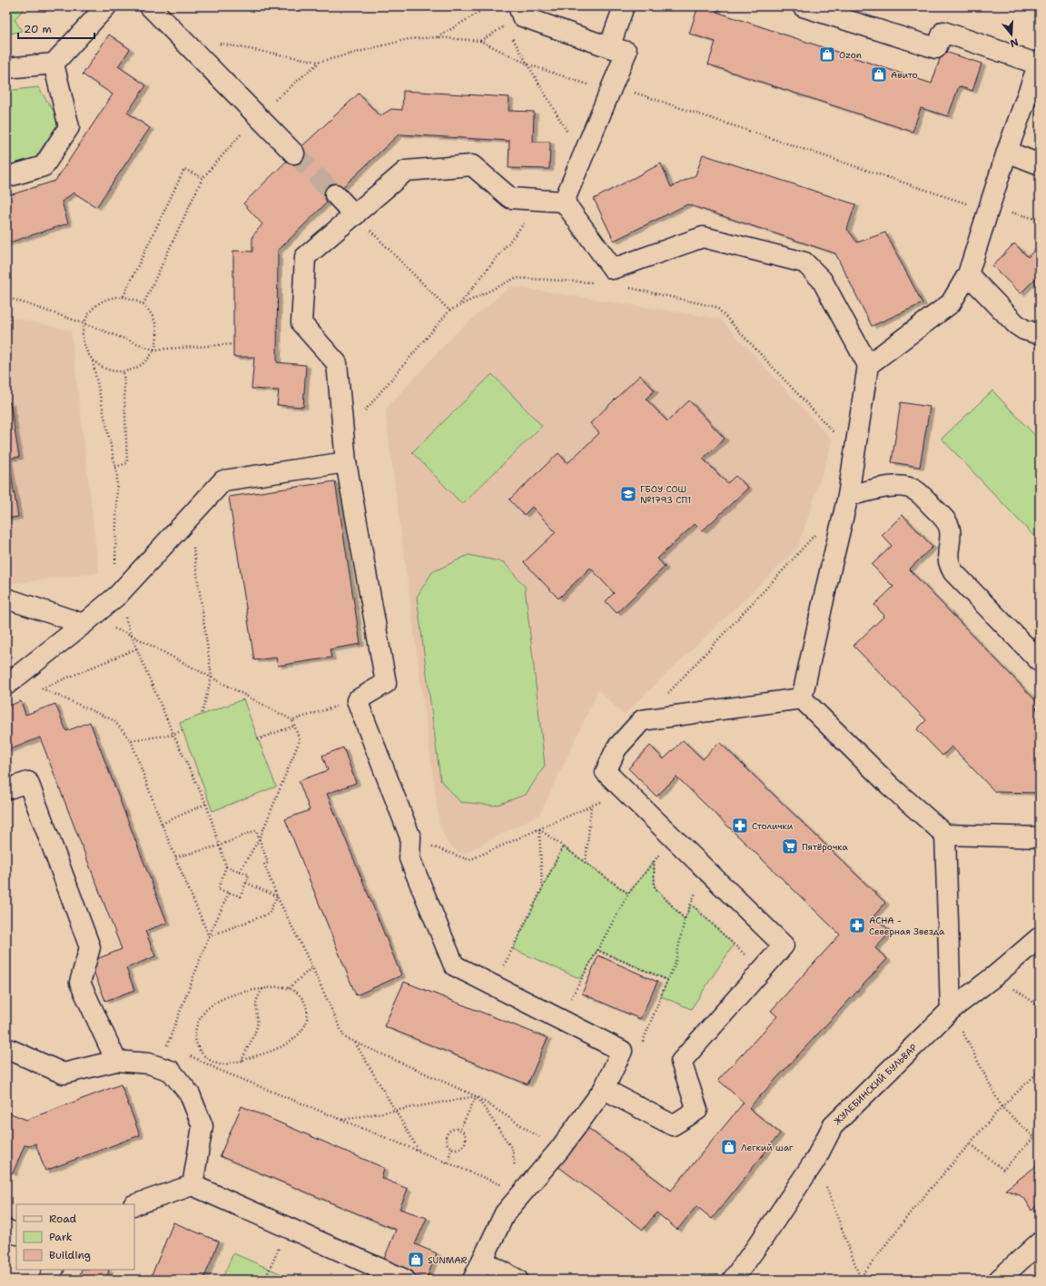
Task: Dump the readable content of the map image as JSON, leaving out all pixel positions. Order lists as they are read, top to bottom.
{
  "streets": {
    "street": ["ЖУЛЕБИНСКИЙ БУЛЬВАР"]
  },
  "places": {
    "shop": [
      "Ozon",
      "Авито",
      "Легкий шаг",
      "SUNMAR"
    ],
    "school or university": ["ГБОУ СОШ №1793 СП1"],
    "pharmacy": ["Столички", "АСНА - Северная Звезда"],
    "supermarket": ["Пятёрочка"]
  },
  "legend": ["Road", "Park", "Building"],
  "scale_bar": "20 m",
  "north": "bottom"
}
